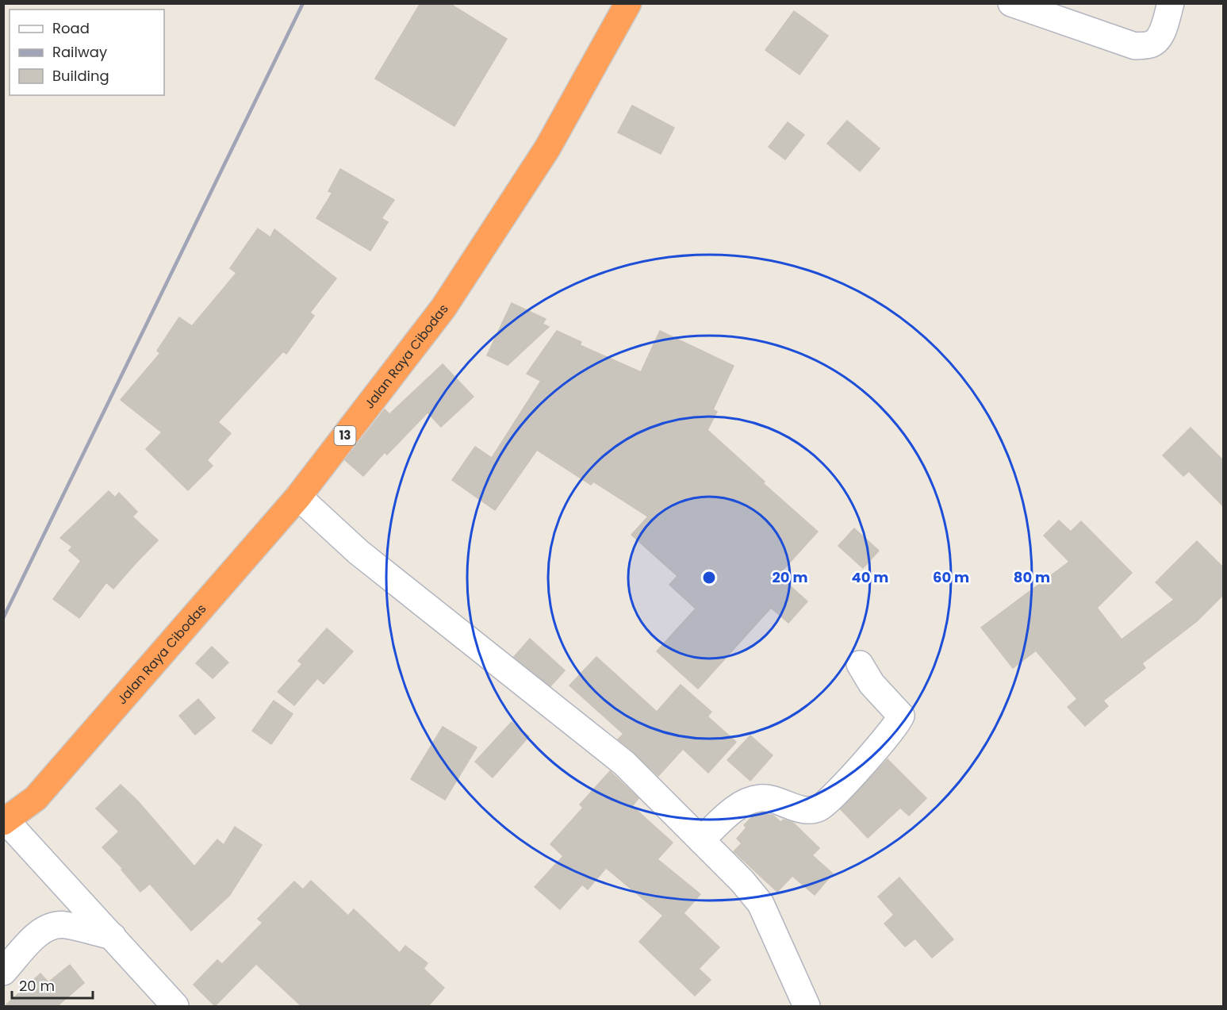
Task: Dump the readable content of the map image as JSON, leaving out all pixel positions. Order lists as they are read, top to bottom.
{
  "streets": {
    "highway": ["Jalan Raya Cibodas", "13"]
  },
  "legend": ["Road", "Railway", "Building"],
  "scale_bar": "20 m",
  "rings": [
    "20 m",
    "40 m",
    "60 m",
    "80 m"
  ]
}
